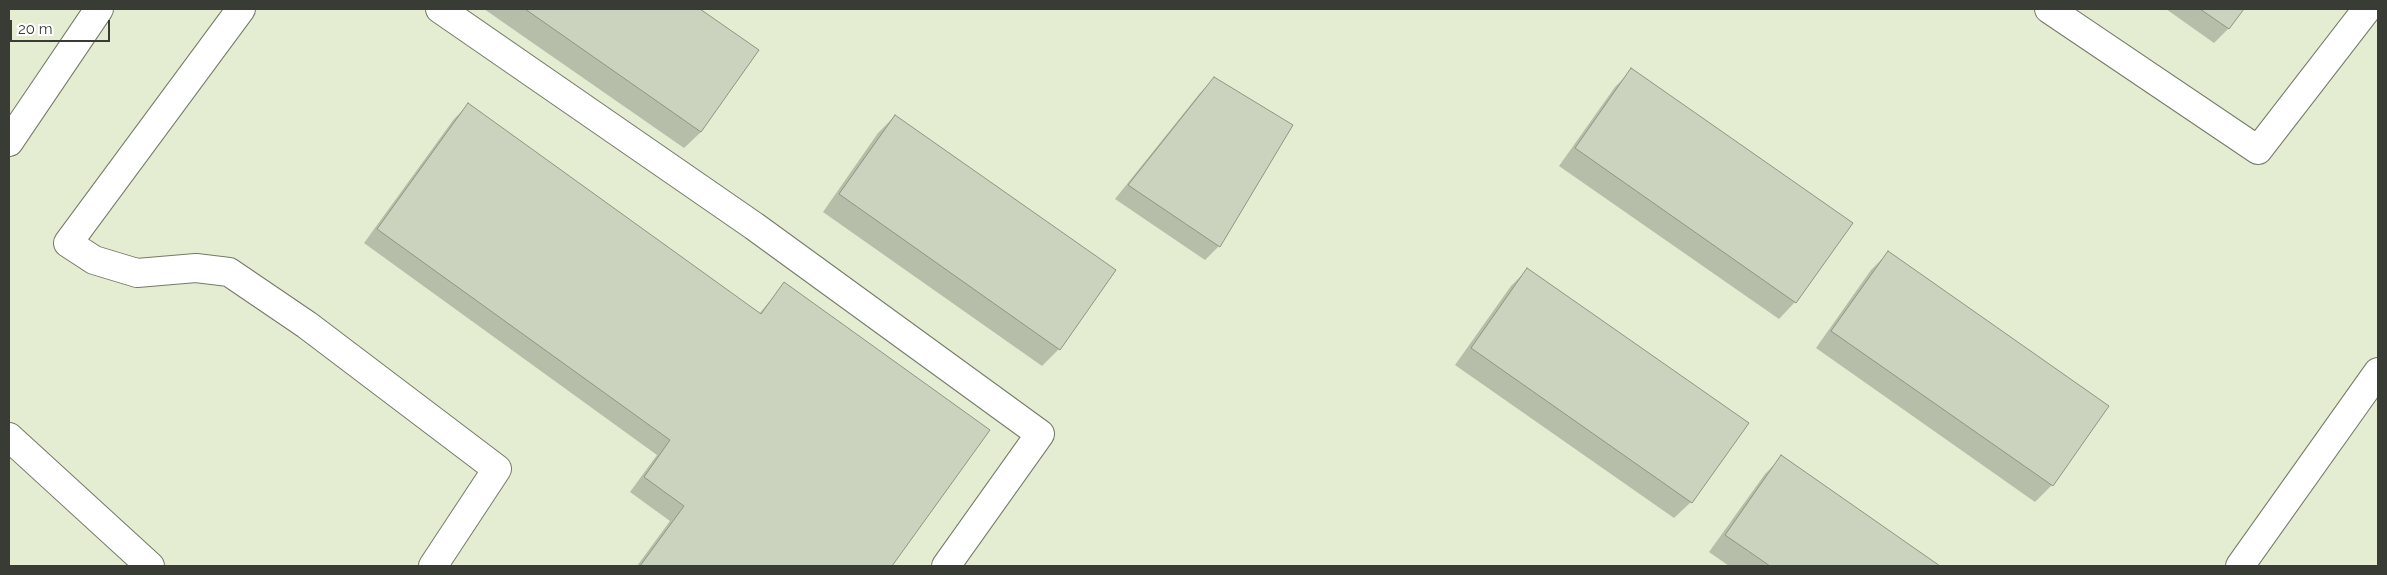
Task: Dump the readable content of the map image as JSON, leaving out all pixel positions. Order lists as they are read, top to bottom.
{
  "scale_bar": "20 m"
}
